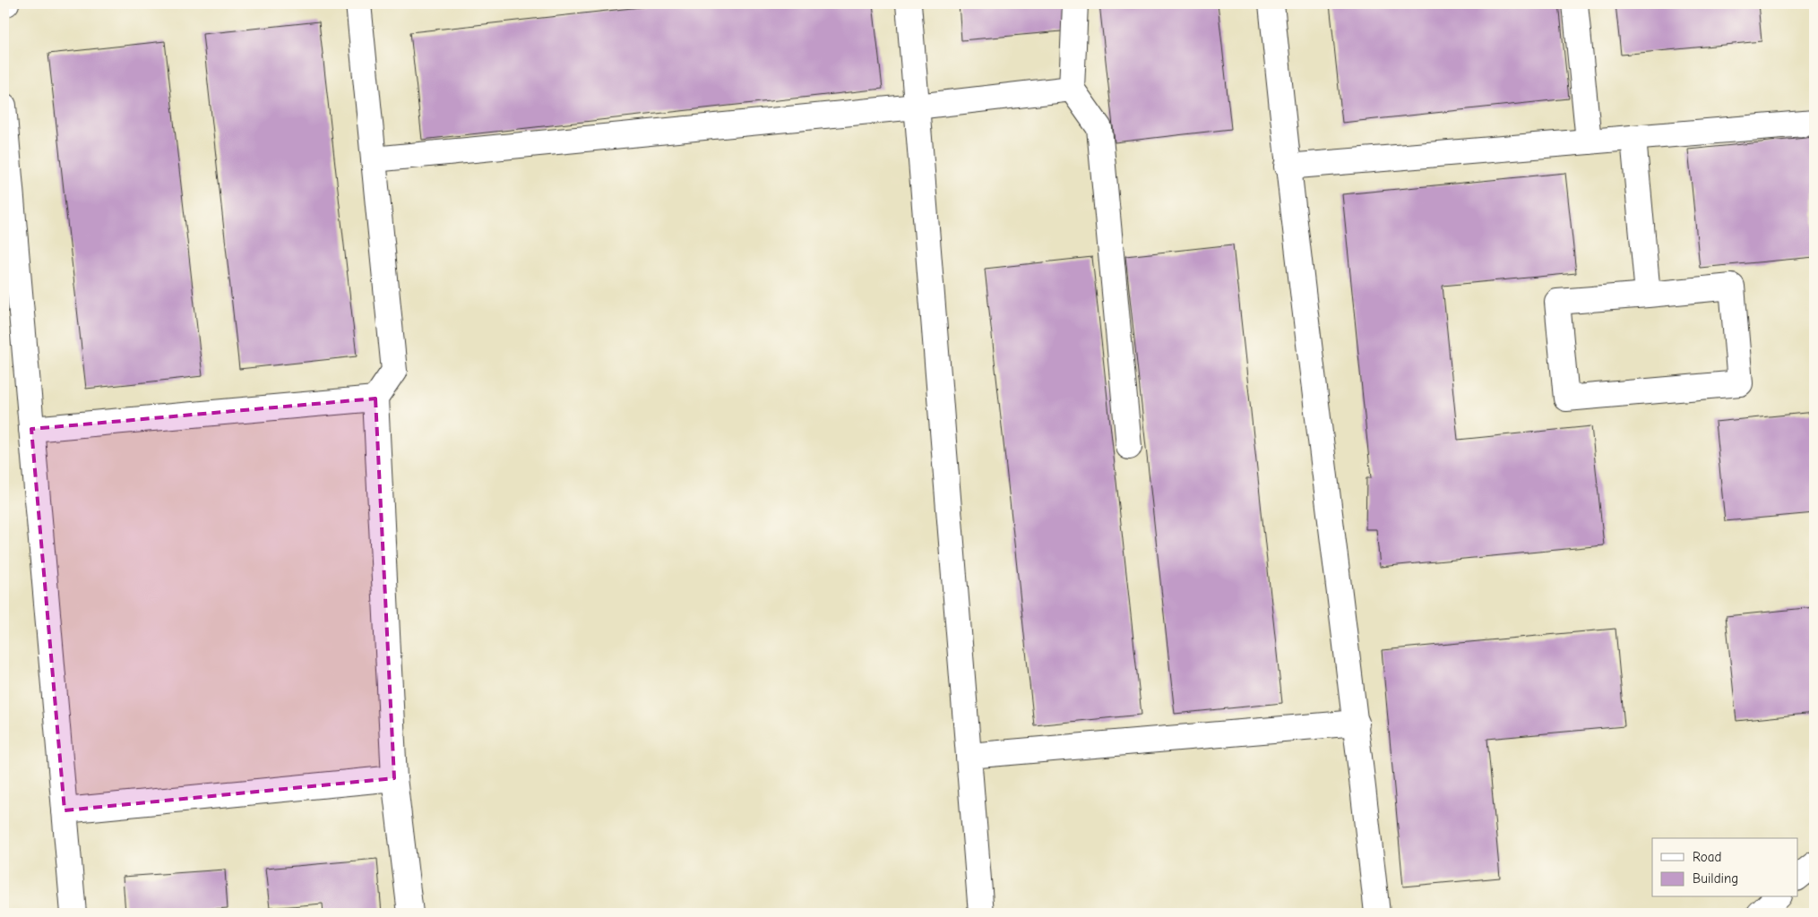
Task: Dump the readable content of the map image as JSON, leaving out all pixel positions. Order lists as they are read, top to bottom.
{
  "legend": ["Road", "Building"]
}
